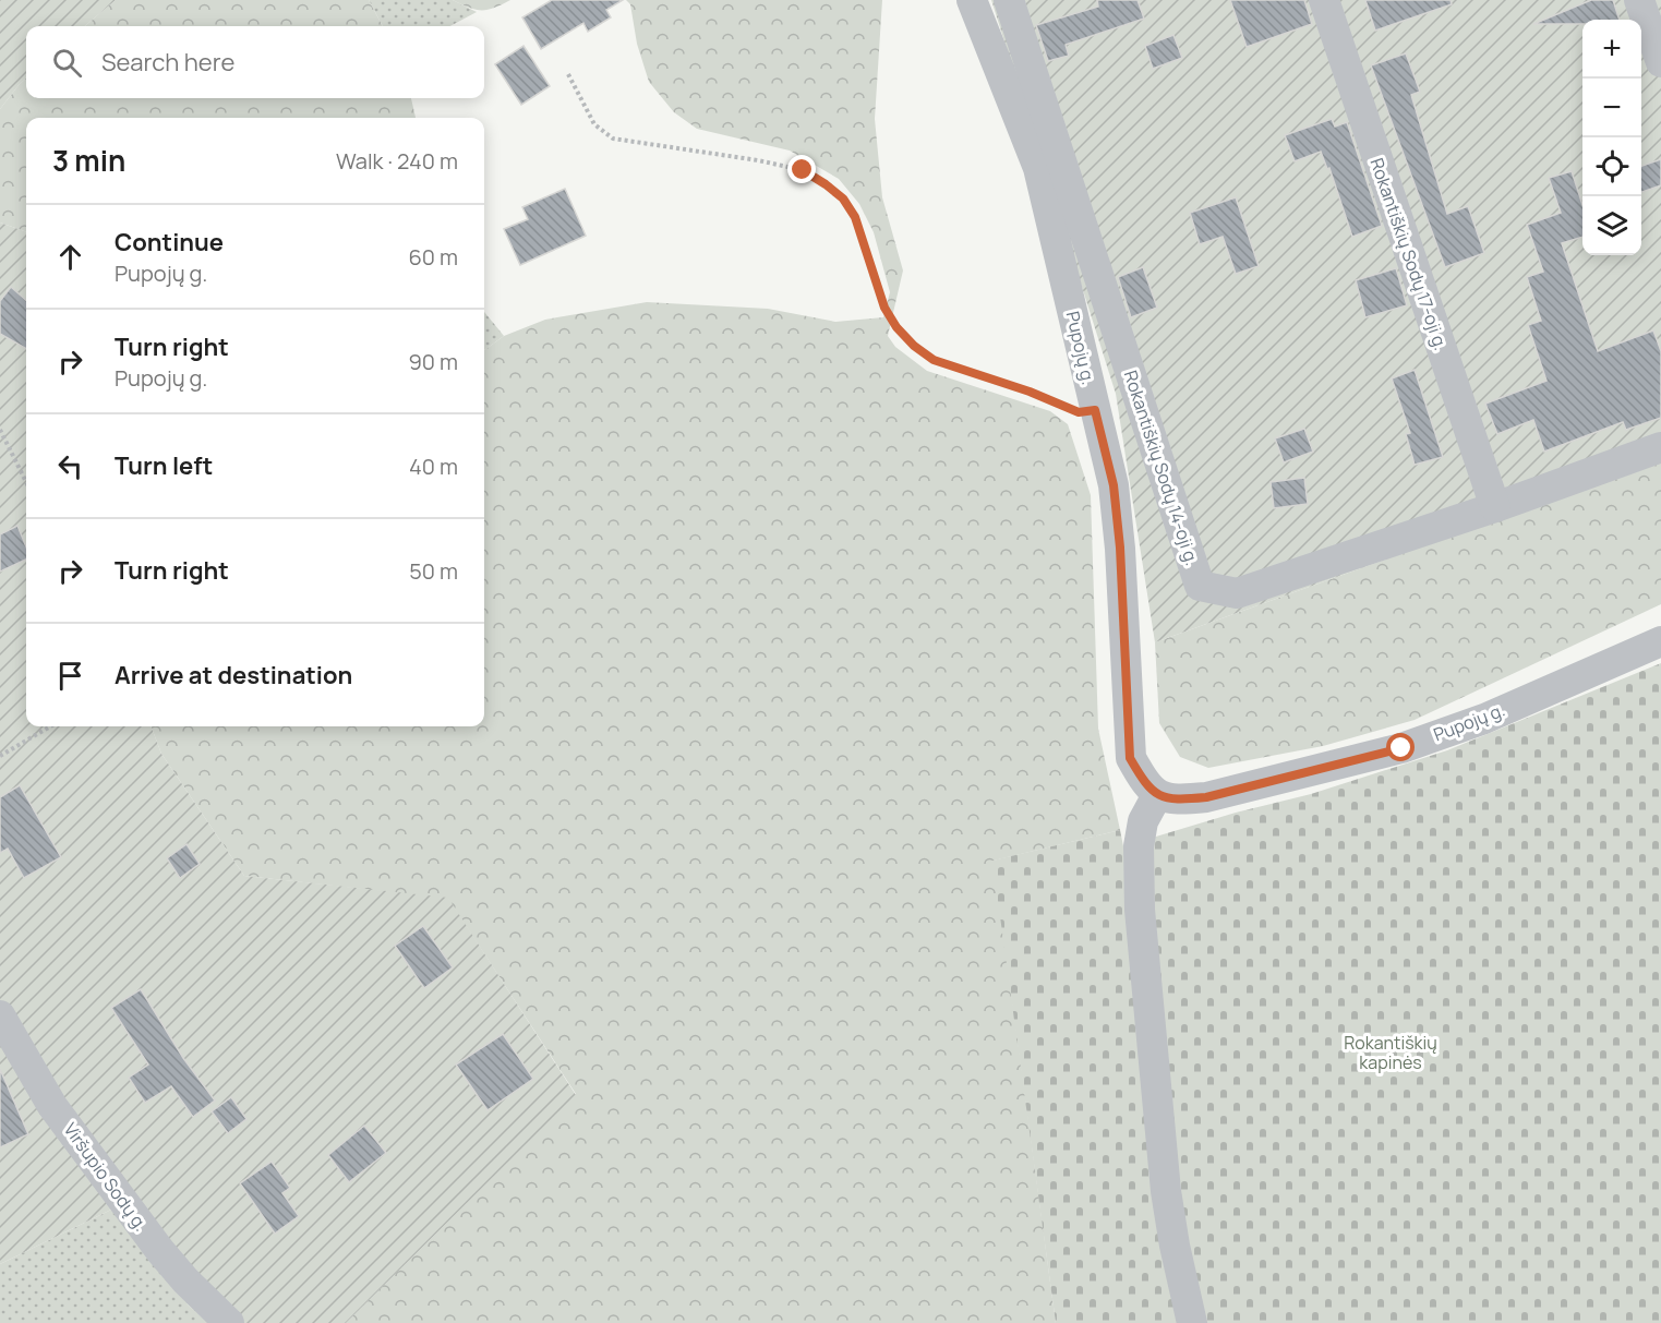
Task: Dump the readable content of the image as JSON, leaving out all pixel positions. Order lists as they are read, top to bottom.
{
  "streets": {
    "street": [
      "Rokantiškių Sodų 17-oji g.",
      "Pupojų g.",
      "Rokantiškių Sodų 14-oji g.",
      "Viršupio Sodų g."
    ]
  },
  "crossings": [
    ["Rokantiškių Sodų 17-oji g.", "Rokantiškių Sodų 14-oji g."]
  ],
  "parks": ["Rokantiškių kapinės"],
  "page": {
    "map_buttons": ["+", "−"],
    "search": "Search here",
    "heading": ["3 min", "Walk · 240 m"],
    "list": [
      ["Continue", "Pupojų g.", "60 m"],
      ["Turn right", "Pupojų g.", "90 m"],
      ["Turn left", "40 m"],
      ["Turn right", "50 m"],
      "Arrive at destination"
    ]
  }
}
